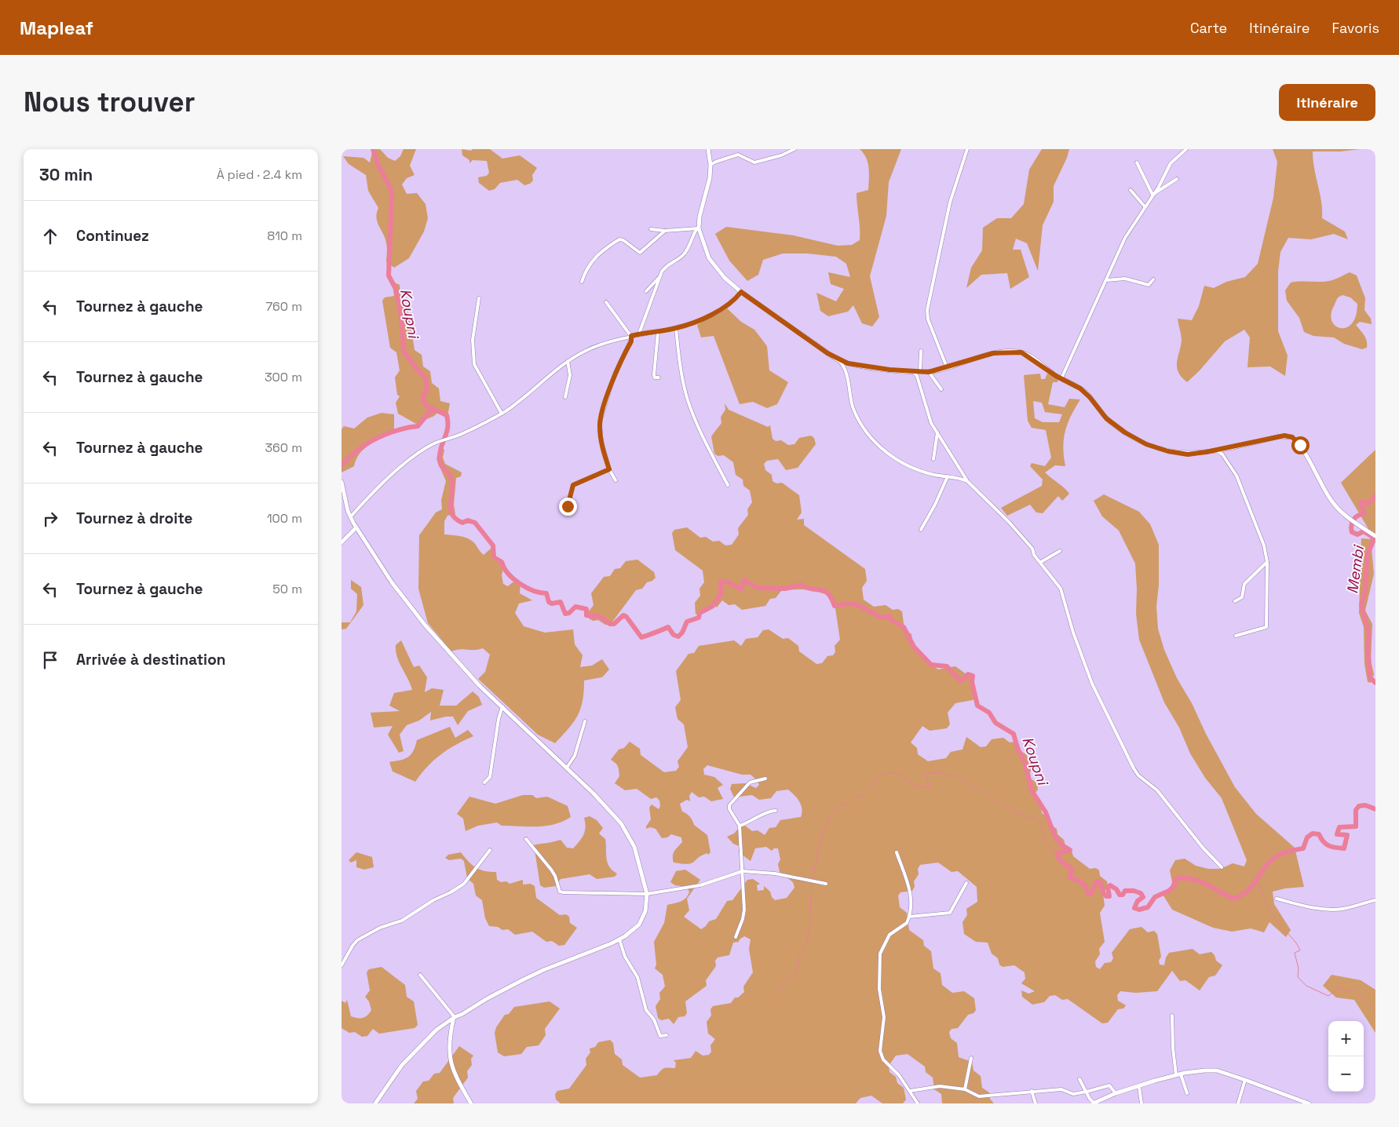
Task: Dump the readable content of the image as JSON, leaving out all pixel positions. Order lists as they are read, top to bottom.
{
  "water": ["Koupni", "Membi"],
  "page": {
    "header": "Mapleaf",
    "nav": ["Carte", "Itinéraire", "Favoris"],
    "buttons": "Itinéraire",
    "title": "Nous trouver",
    "heading": ["30 min", "À pied · 2.4 km"],
    "list": [
      ["Continuez", "810 m"],
      ["Tournez à gauche", "760 m"],
      ["Tournez à gauche", "300 m"],
      ["Tournez à gauche", "360 m"],
      ["Tournez à droite", "100 m"],
      ["Tournez à gauche", "50 m"],
      "Arrivée à destination"
    ],
    "map_buttons": ["+", "−"]
  }
}
